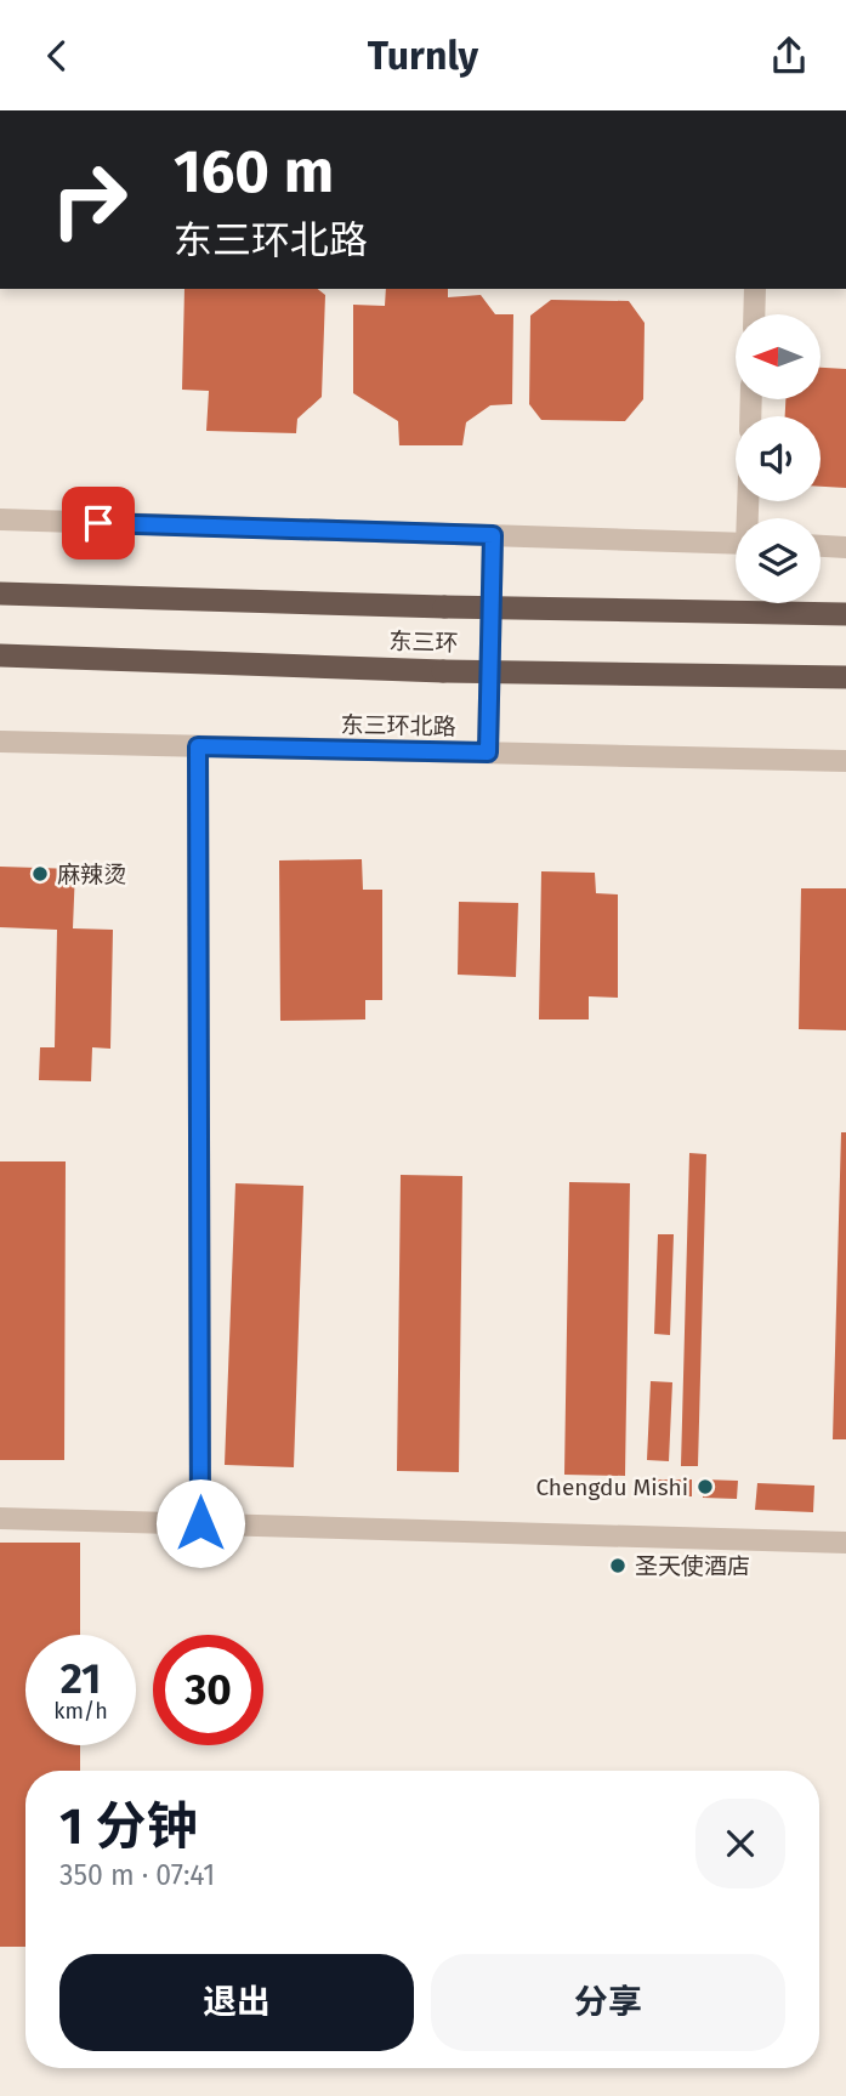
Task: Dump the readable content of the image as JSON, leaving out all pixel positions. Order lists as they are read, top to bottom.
{
  "streets": {
    "highway": ["东三环"],
    "street": ["东三环北路"]
  },
  "places": ["麻辣烫", "Chengdu Mishi", "圣天使酒店"],
  "north": "left",
  "page": {
    "header": "Turnly",
    "turn": ["160 m", "东三环北路"],
    "speed": "21 km/h",
    "limit": "30",
    "heading": ["1 分钟", "350 m · 07:41"],
    "buttons": ["退出", "分享"]
  }
}
